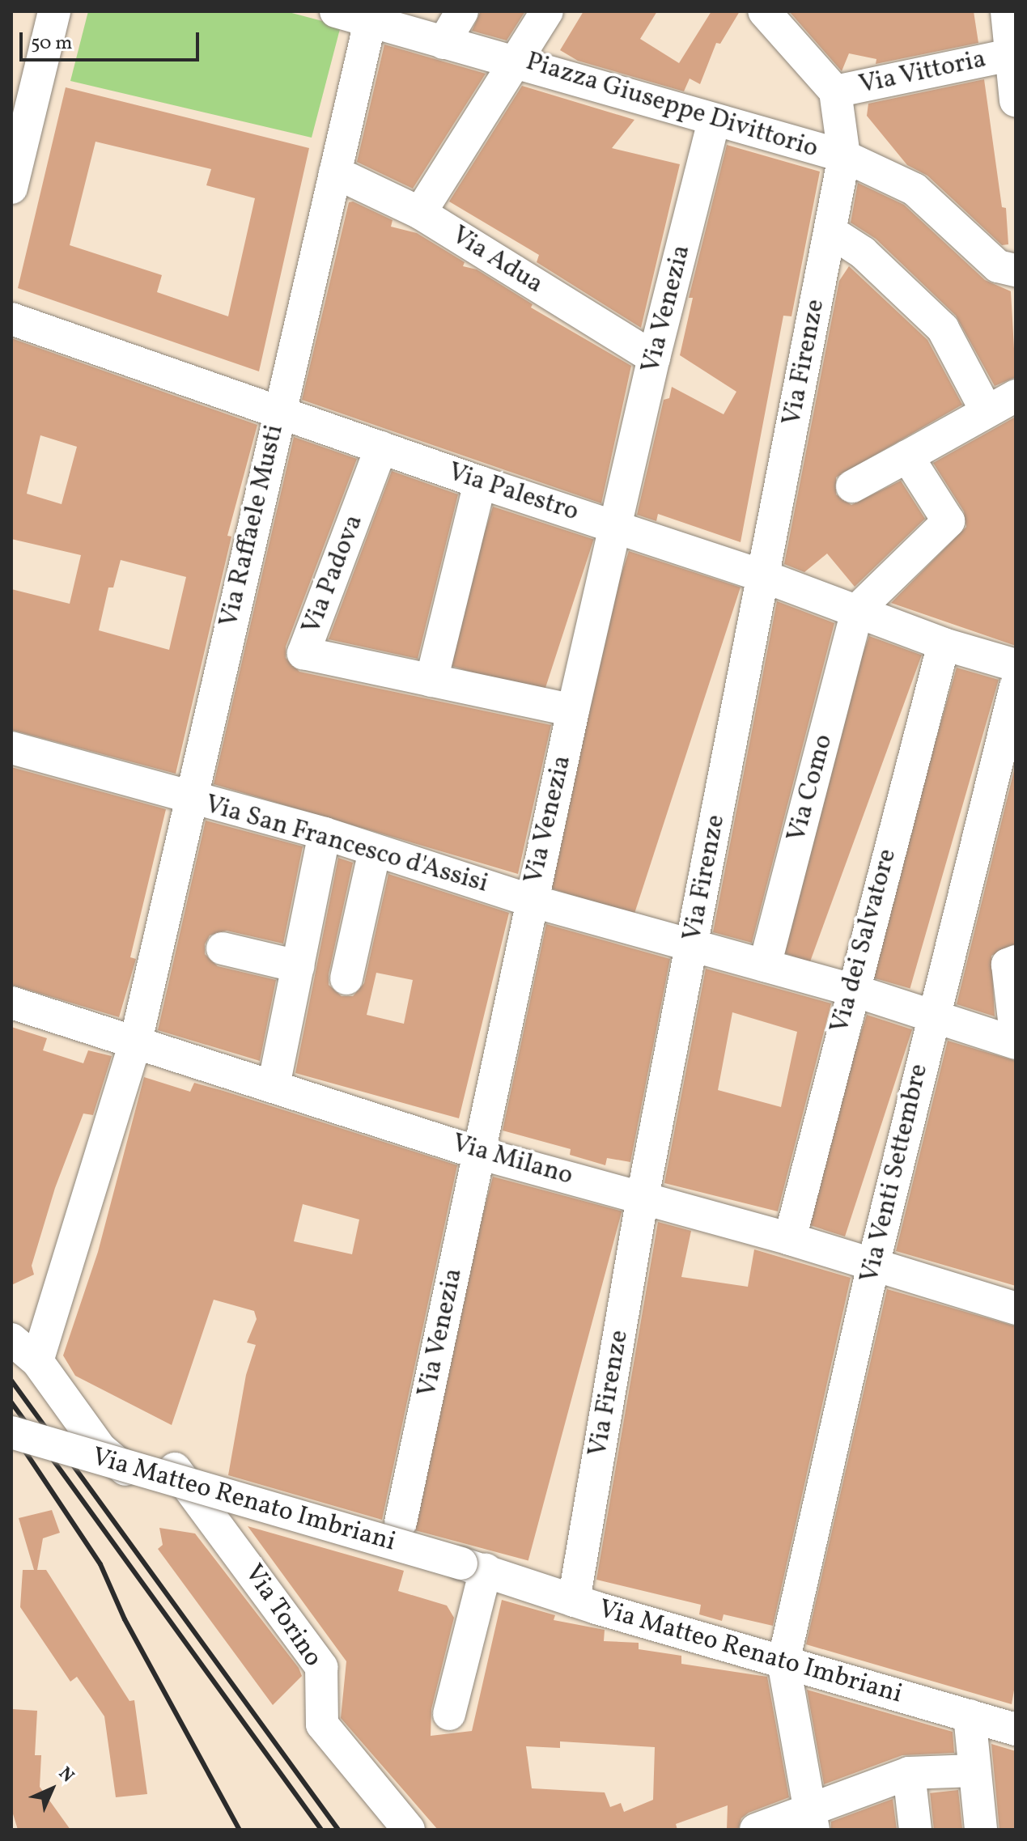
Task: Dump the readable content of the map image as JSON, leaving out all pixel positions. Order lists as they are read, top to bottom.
{
  "streets": {
    "street": [
      "Via Vittoria",
      "Piazza Giuseppe Divittorio",
      "Via Adua",
      "Via Venezia",
      "Via Firenze",
      "Via Palestro",
      "Via Raffaele Musti",
      "Via Padova",
      "Via Como",
      "Via San Francesco d'Assisi",
      "Via dei Salvatore",
      "Via Milano",
      "Via Venti Settembre",
      "Via Matteo Renato Imbriani",
      "Via Torino"
    ]
  },
  "crossings": [
    ["Via Vittoria", "Piazza Giuseppe Divittorio"],
    ["Piazza Giuseppe Divittorio", "Via Venezia"],
    ["Piazza Giuseppe Divittorio", "Via Firenze"],
    ["Via Adua", "Via Venezia"],
    ["Via Adua", "Via Raffaele Musti"],
    ["Via Venezia", "Via Palestro"],
    ["Via Venezia", "Via Padova"],
    ["Via Venezia", "Via San Francesco d'Assisi"],
    ["Via Venezia", "Via Milano"],
    ["Via Firenze", "Via Palestro"],
    ["Via Firenze", "Via San Francesco d'Assisi"],
    ["Via Firenze", "Via Milano"],
    ["Via Firenze", "Via Matteo Renato Imbriani"],
    ["Via Palestro", "Via Raffaele Musti"],
    ["Via Palestro", "Via Padova"],
    ["Via Palestro", "Via Como"],
    ["Via Palestro", "Via dei Salvatore"],
    ["Via Raffaele Musti", "Via San Francesco d'Assisi"],
    ["Via Raffaele Musti", "Via Milano"],
    ["Via Raffaele Musti", "Via Torino"],
    ["Via Como", "Via San Francesco d'Assisi"],
    ["Via San Francesco d'Assisi", "Via dei Salvatore"],
    ["Via San Francesco d'Assisi", "Via Venti Settembre"],
    ["Via dei Salvatore", "Via Milano"],
    ["Via Milano", "Via Venti Settembre"],
    ["Via Venti Settembre", "Via Matteo Renato Imbriani"]
  ],
  "scale_bar": "50 m",
  "north": "top right"
}
